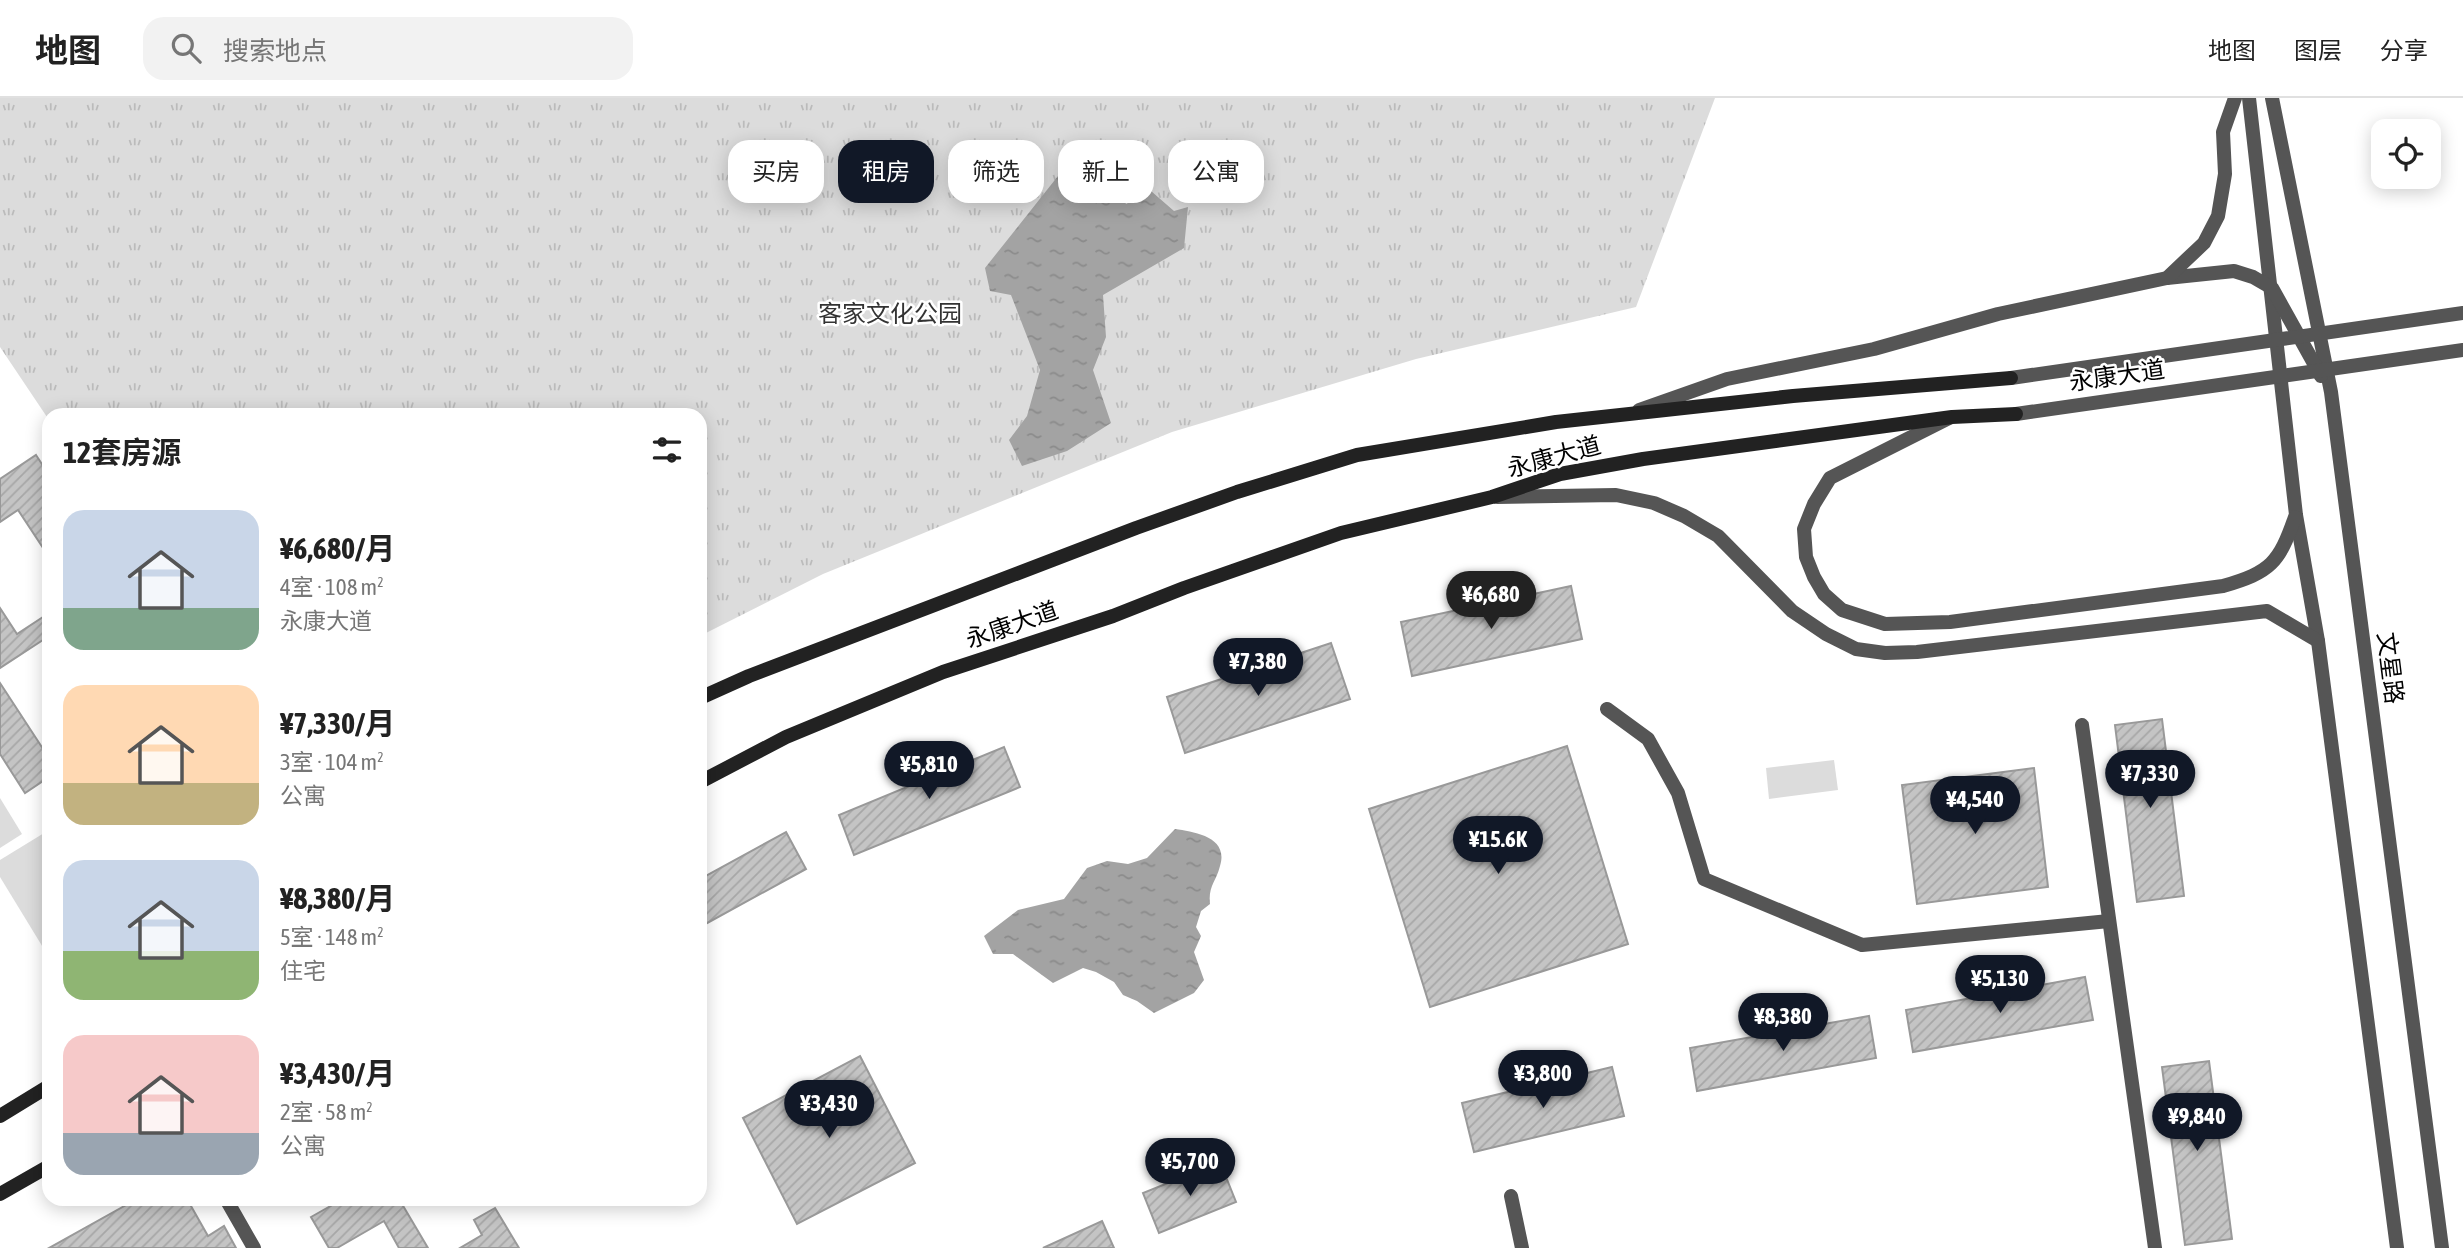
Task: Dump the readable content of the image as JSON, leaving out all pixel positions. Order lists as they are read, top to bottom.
{
  "streets": {
    "main road": ["永康大道"],
    "street": ["文星路"]
  },
  "parks": ["客家文化公园"],
  "page": {
    "header": "地图",
    "search": "搜索地点",
    "nav": ["地图", "图层", "分享"],
    "chip": [
      "买房",
      "租房",
      "筛选",
      "新上",
      "公寓"
    ],
    "heading": "12套房源",
    "list": [
      {
        "name": "¥6,680/月",
        "note": "4室 · 108 m² · 永康大道"
      },
      {
        "name": "¥7,330/月",
        "note": "3室 · 104 m² · 公寓"
      },
      {
        "name": "¥8,380/月",
        "note": "5室 · 148 m² · 住宅"
      },
      {
        "name": "¥3,430/月",
        "note": "2室 · 58 m² · 公寓"
      }
    ],
    "price": [
      "¥6,680",
      "¥7,380",
      "¥5,810",
      "¥7,330",
      "¥4,540",
      "¥15.6K",
      "¥5,130",
      "¥8,380",
      "¥3,800",
      "¥3,430",
      "¥9,840",
      "¥5,700"
    ]
  }
}
